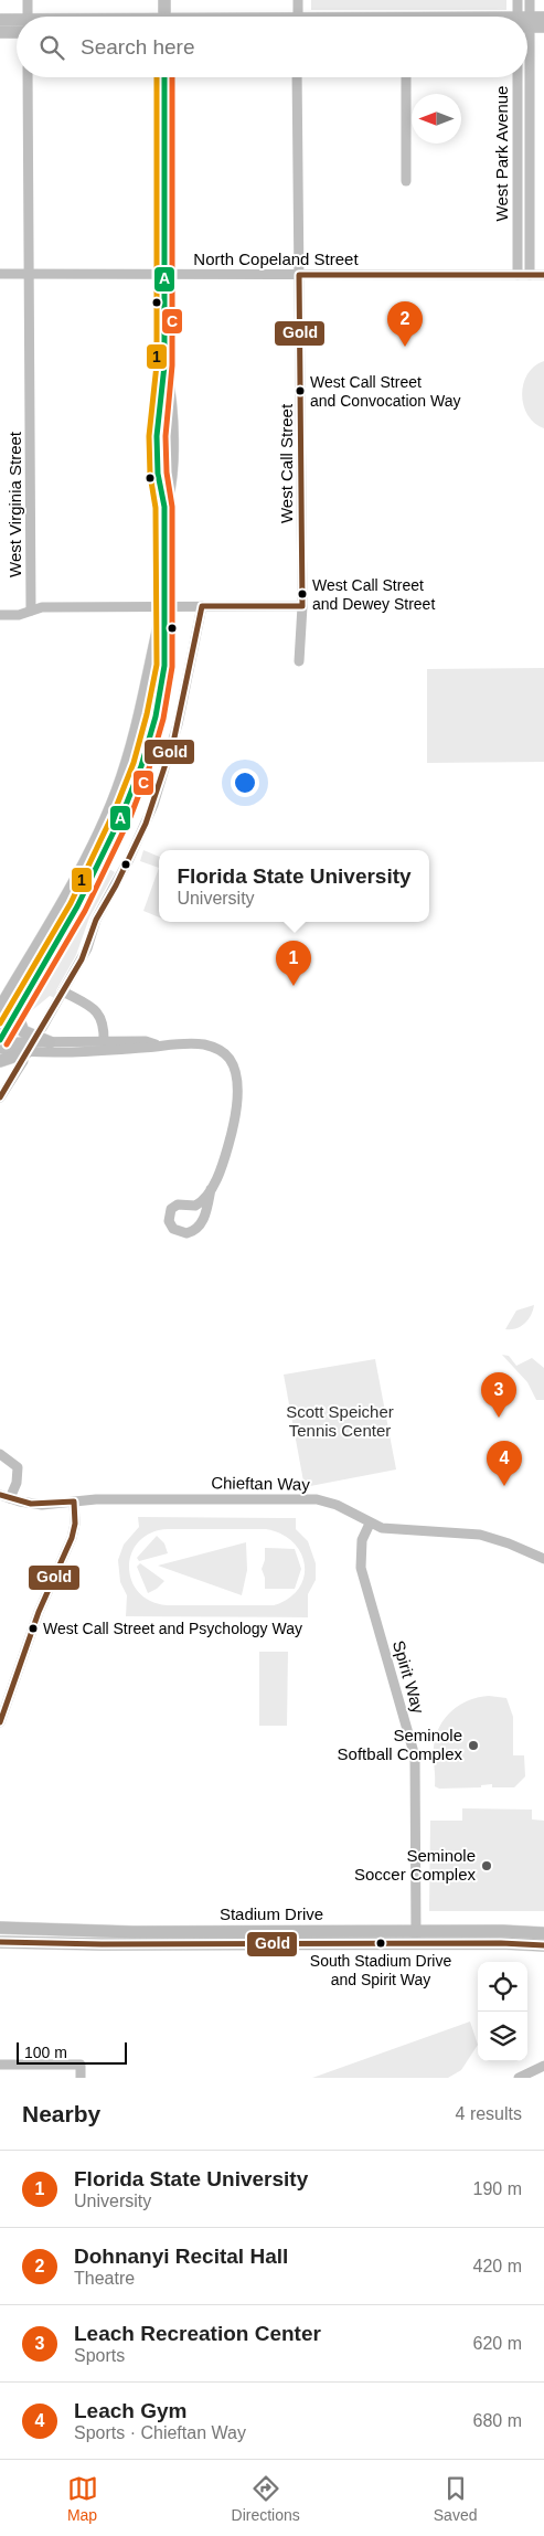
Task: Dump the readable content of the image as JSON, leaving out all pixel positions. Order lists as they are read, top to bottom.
{
  "streets": {
    "main road": ["Stadium Drive"],
    "street": [
      "West Park Avenue",
      "North Copeland Street",
      "West Call Street",
      "West Virginia Street",
      "Chieftan Way",
      "Spirit Way"
    ]
  },
  "crossings": [
    ["West Park Avenue", "North Copeland Street"],
    ["North Copeland Street", "West Call Street"],
    ["North Copeland Street", "West Virginia Street"],
    ["Chieftan Way", "Spirit Way"],
    ["Spirit Way", "Stadium Drive"]
  ],
  "parks": ["Scott Speicher Tennis Center"],
  "places": [
    "West Call Street and Convocation Way",
    "West Call Street and Dewey Street",
    "West Call Street and Psychology Way",
    "Seminole Softball Complex",
    "Seminole Soccer Complex",
    "South Stadium Drive and Spirit Way"
  ],
  "lines": [
    "transit line A",
    "transit line C",
    "transit line 1",
    "transit line Gold"
  ],
  "scale_bar": "100 m",
  "north": "left",
  "page": {
    "search": "Search here",
    "pins": [
      "2",
      "1",
      "3",
      "4"
    ],
    "popup": ["Florida State University", "University"],
    "scale": "100 m",
    "heading": ["Nearby", "4 results"],
    "list": [
      {
        "mark": "1",
        "name": "Florida State University",
        "note": "University",
        "value": "190 m"
      },
      {
        "mark": "2",
        "name": "Dohnanyi Recital Hall",
        "note": "Theatre",
        "value": "420 m"
      },
      {
        "mark": "3",
        "name": "Leach Recreation Center",
        "note": "Sports",
        "value": "620 m"
      },
      {
        "mark": "4",
        "name": "Leach Gym",
        "note": "Sports · Chieftan Way",
        "value": "680 m"
      }
    ],
    "nav": ["Map", "Directions", "Saved"]
  }
}
